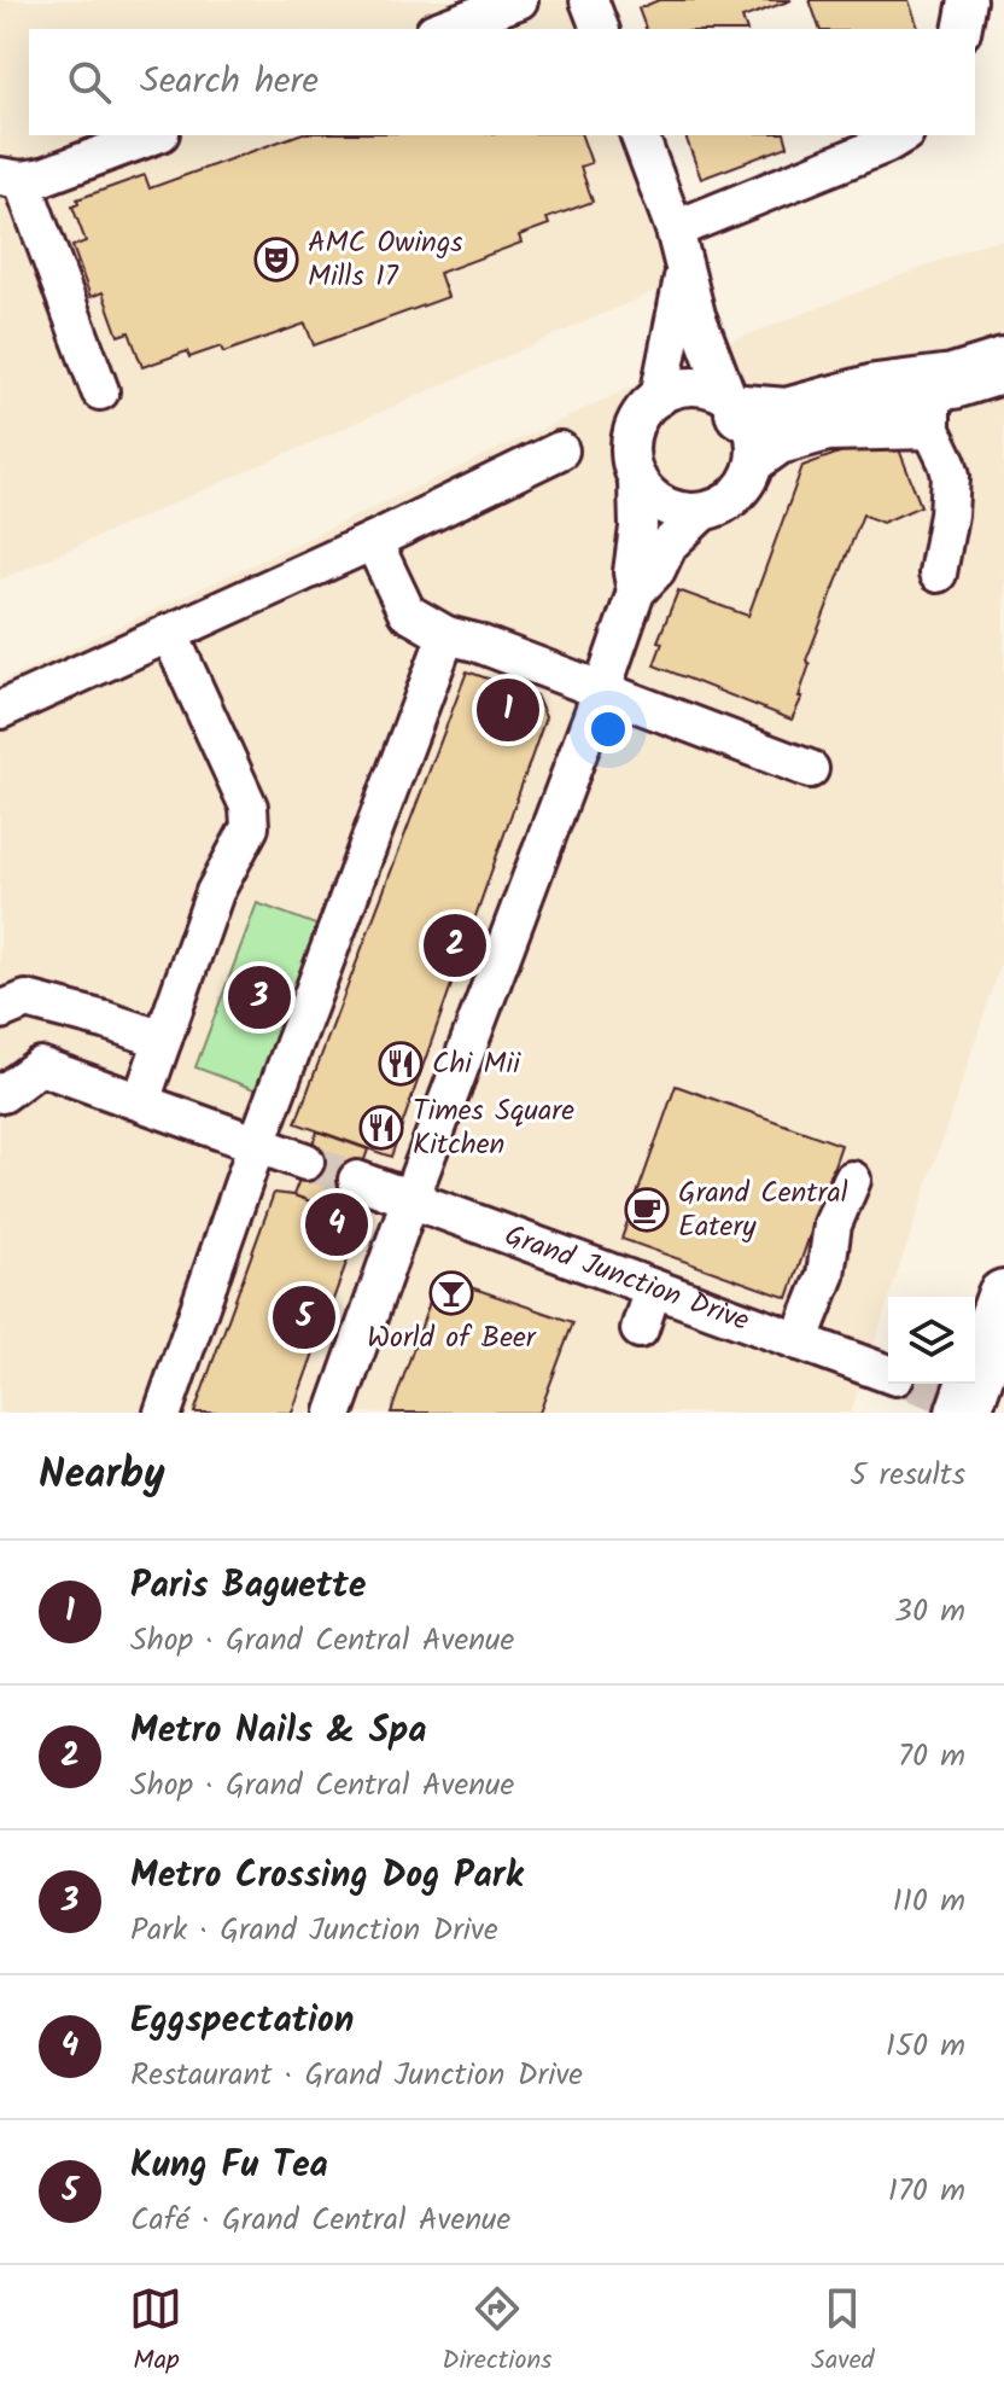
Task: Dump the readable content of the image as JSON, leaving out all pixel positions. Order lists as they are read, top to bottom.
{
  "streets": {
    "street": ["Grand Junction Drive"]
  },
  "places": {
    "theatre": ["AMC Owings Mills 17"],
    "restaurant": ["Chi Mii", "Times Square Kitchen"],
    "cafe": ["Grand Central Eatery"],
    "bar": ["World of Beer"]
  },
  "page": {
    "search": "Search here",
    "pins": [
      "1",
      "2",
      "3",
      "4",
      "5"
    ],
    "heading": ["Nearby", "5 results"],
    "list": [
      {
        "mark": "1",
        "name": "Paris Baguette",
        "note": "Shop · Grand Central Avenue",
        "value": "30 m"
      },
      {
        "mark": "2",
        "name": "Metro Nails & Spa",
        "note": "Shop · Grand Central Avenue",
        "value": "70 m"
      },
      {
        "mark": "3",
        "name": "Metro Crossing Dog Park",
        "note": "Park · Grand Junction Drive",
        "value": "110 m"
      },
      {
        "mark": "4",
        "name": "Eggspectation",
        "note": "Restaurant · Grand Junction Drive",
        "value": "150 m"
      },
      {
        "mark": "5",
        "name": "Kung Fu Tea",
        "note": "Café · Grand Central Avenue",
        "value": "170 m"
      }
    ],
    "nav": ["Map", "Directions", "Saved"]
  }
}
